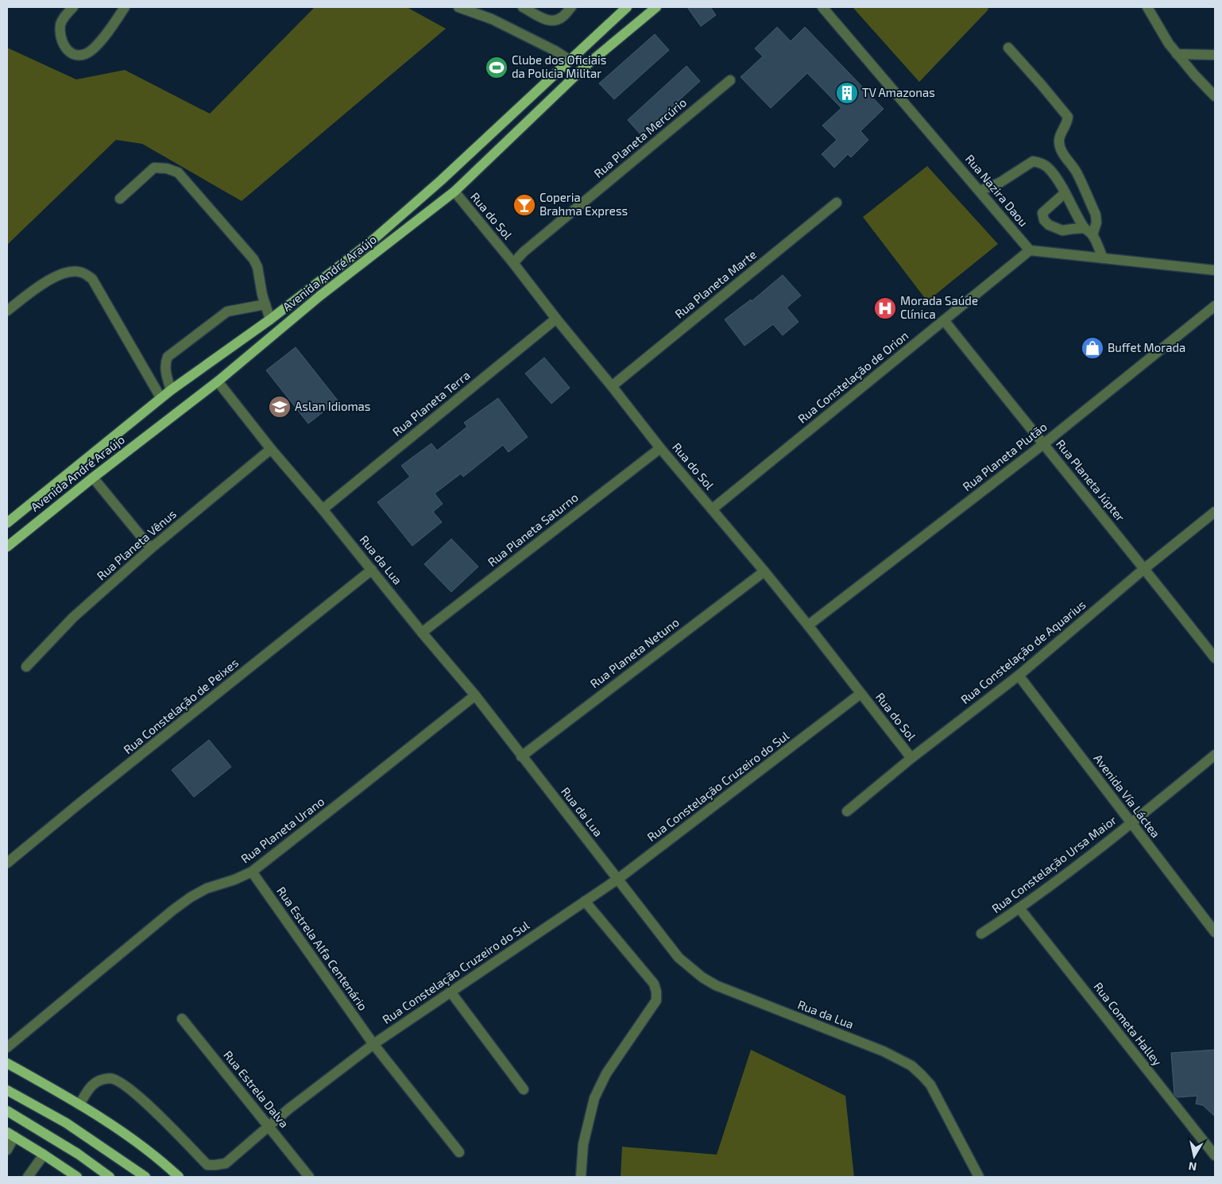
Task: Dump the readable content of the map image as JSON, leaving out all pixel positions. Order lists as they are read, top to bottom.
{
  "streets": {
    "main road": ["Avenida André Araújo"],
    "street": [
      "Rua Planeta Mercúrio",
      "Rua Nazira Daou",
      "Rua do Sol",
      "Rua Planeta Marte",
      "Rua Constelação de Orion",
      "Rua Planeta Terra",
      "Rua Planeta Plutão",
      "Rua Planeta Júpter",
      "Rua Planeta Saturno",
      "Rua Planeta Vênus",
      "Rua da Lua",
      "Rua Constelação de Aquarius",
      "Rua Planeta Netuno",
      "Rua Constelação de Peixes",
      "Rua Constelação Cruzeiro do Sul",
      "Avenida Vía Láctea",
      "Rua Planeta Urano",
      "Rua Constelação Ursa Maior",
      "Rua Estrela Alfa Centenário",
      "Rua Cometa Halley",
      "Rua Estrela Dalva"
    ]
  },
  "crossings": [
    ["Rua Planeta Mercúrio", "Rua do Sol"],
    ["Rua Nazira Daou", "Rua Constelação de Orion"],
    ["Rua do Sol", "Avenida André Araújo"],
    ["Rua do Sol", "Rua Planeta Marte"],
    ["Rua do Sol", "Rua Constelação de Orion"],
    ["Rua do Sol", "Rua Planeta Terra"],
    ["Rua do Sol", "Rua Planeta Plutão"],
    ["Rua do Sol", "Rua Planeta Saturno"],
    ["Rua do Sol", "Rua Constelação de Aquarius"],
    ["Rua do Sol", "Rua Planeta Netuno"],
    ["Rua do Sol", "Rua Constelação Cruzeiro do Sul"],
    ["Avenida André Araújo", "Rua da Lua"],
    ["Rua Constelação de Orion", "Rua Planeta Júpter"],
    ["Rua Planeta Terra", "Rua da Lua"],
    ["Rua Planeta Plutão", "Rua Planeta Júpter"],
    ["Rua Planeta Júpter", "Rua Constelação de Aquarius"],
    ["Rua Planeta Saturno", "Rua da Lua"],
    ["Rua Planeta Vênus", "Rua da Lua"],
    ["Rua da Lua", "Rua Planeta Netuno"],
    ["Rua da Lua", "Rua Constelação de Peixes"],
    ["Rua da Lua", "Rua Constelação Cruzeiro do Sul"],
    ["Rua da Lua", "Rua Planeta Urano"],
    ["Rua Constelação de Aquarius", "Avenida Vía Láctea"],
    ["Rua Constelação Cruzeiro do Sul", "Rua Estrela Alfa Centenário"],
    ["Rua Constelação Cruzeiro do Sul", "Rua Estrela Dalva"],
    ["Avenida Vía Láctea", "Rua Constelação Ursa Maior"],
    ["Rua Planeta Urano", "Rua Estrela Alfa Centenário"],
    ["Rua Constelação Ursa Maior", "Rua Cometa Halley"]
  ],
  "places": {
    "sports": ["Clube dos Oficiais da Policia Militar"],
    "building": ["TV Amazonas"],
    "bar": ["Coperia Brahma Express"],
    "hospital": ["Morada Saúde Clínica"],
    "shop": ["Buffet Morada"],
    "school or university": ["Aslan Idiomas"]
  },
  "north": "bottom"
}
